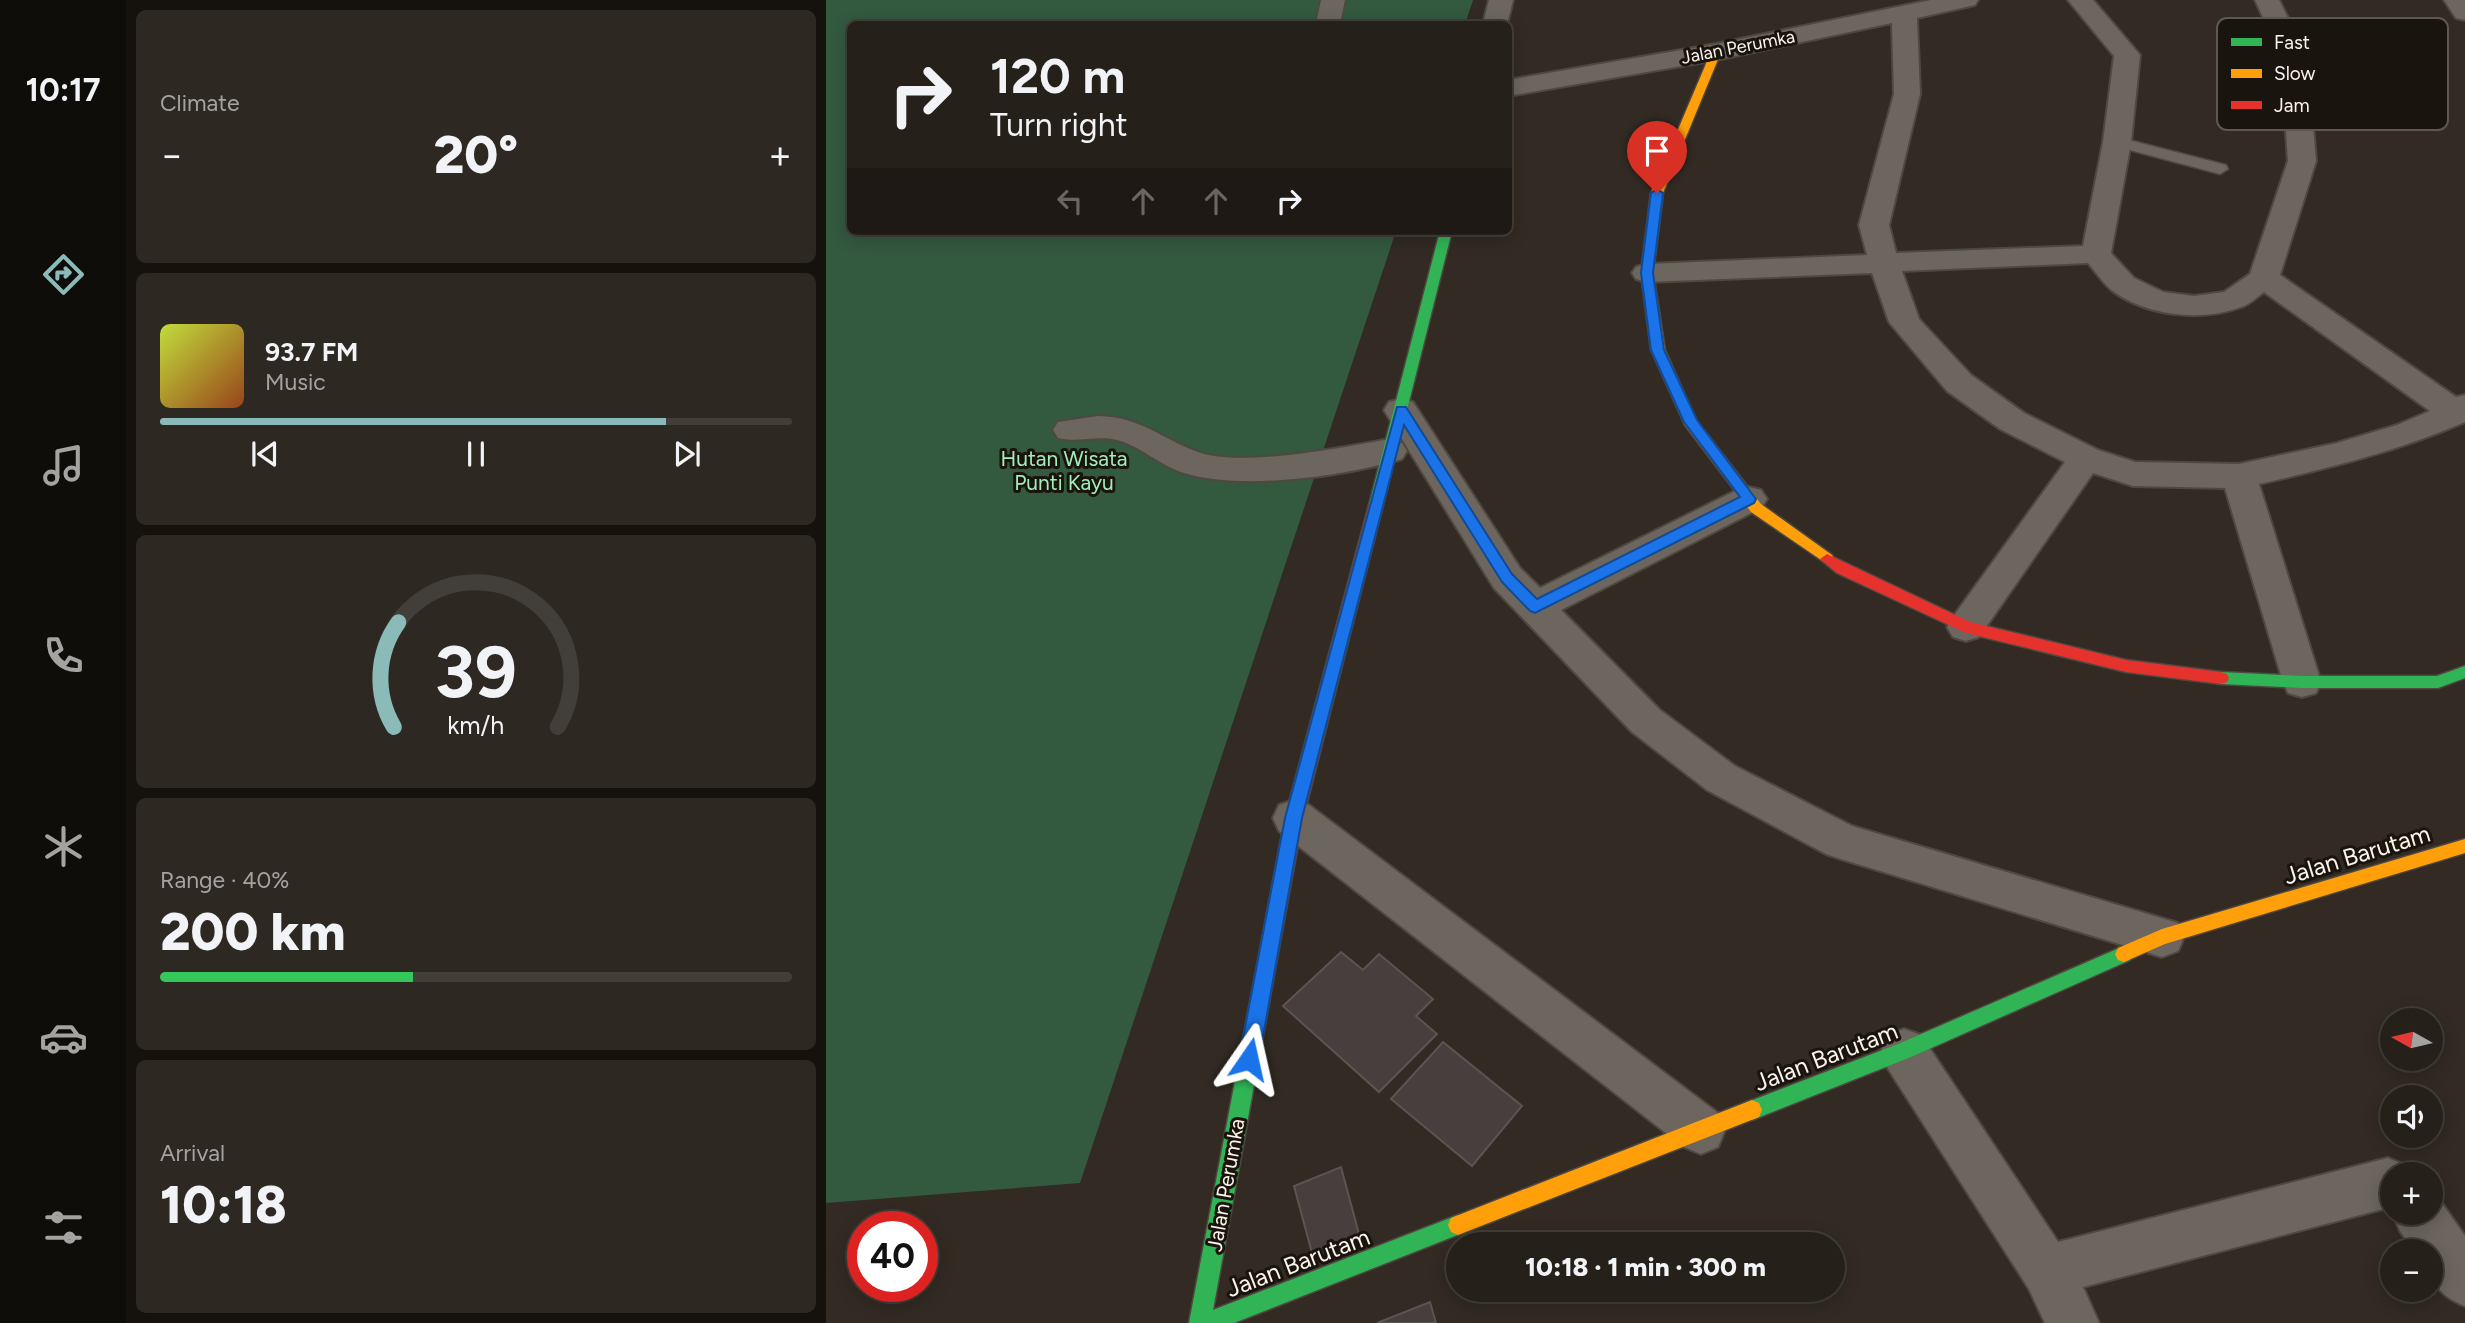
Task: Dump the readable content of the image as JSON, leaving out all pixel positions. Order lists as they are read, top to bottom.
{
  "streets": {
    "street": ["Jalan Perumka", "Jalan Barutam"]
  },
  "parks": ["Hutan Wisata Punti Kayu"],
  "legend": ["Fast", "Slow", "Jam"],
  "north": "left",
  "page": {
    "tabs": "10:17",
    "tile": [
      "Climate",
      ["Range · 40%", "200 km"],
      ["Arrival", "10:18"]
    ],
    "turn": ["120 m", "Turn right"],
    "heat": ["−", "20°", "+"],
    "song": ["93.7 FM", "Music"],
    "map_buttons": ["+", "−"],
    "limit": "40",
    "trip": "10:18 · 1 min · 300 m",
    "gauge": ["39", "km/h"]
  }
}
